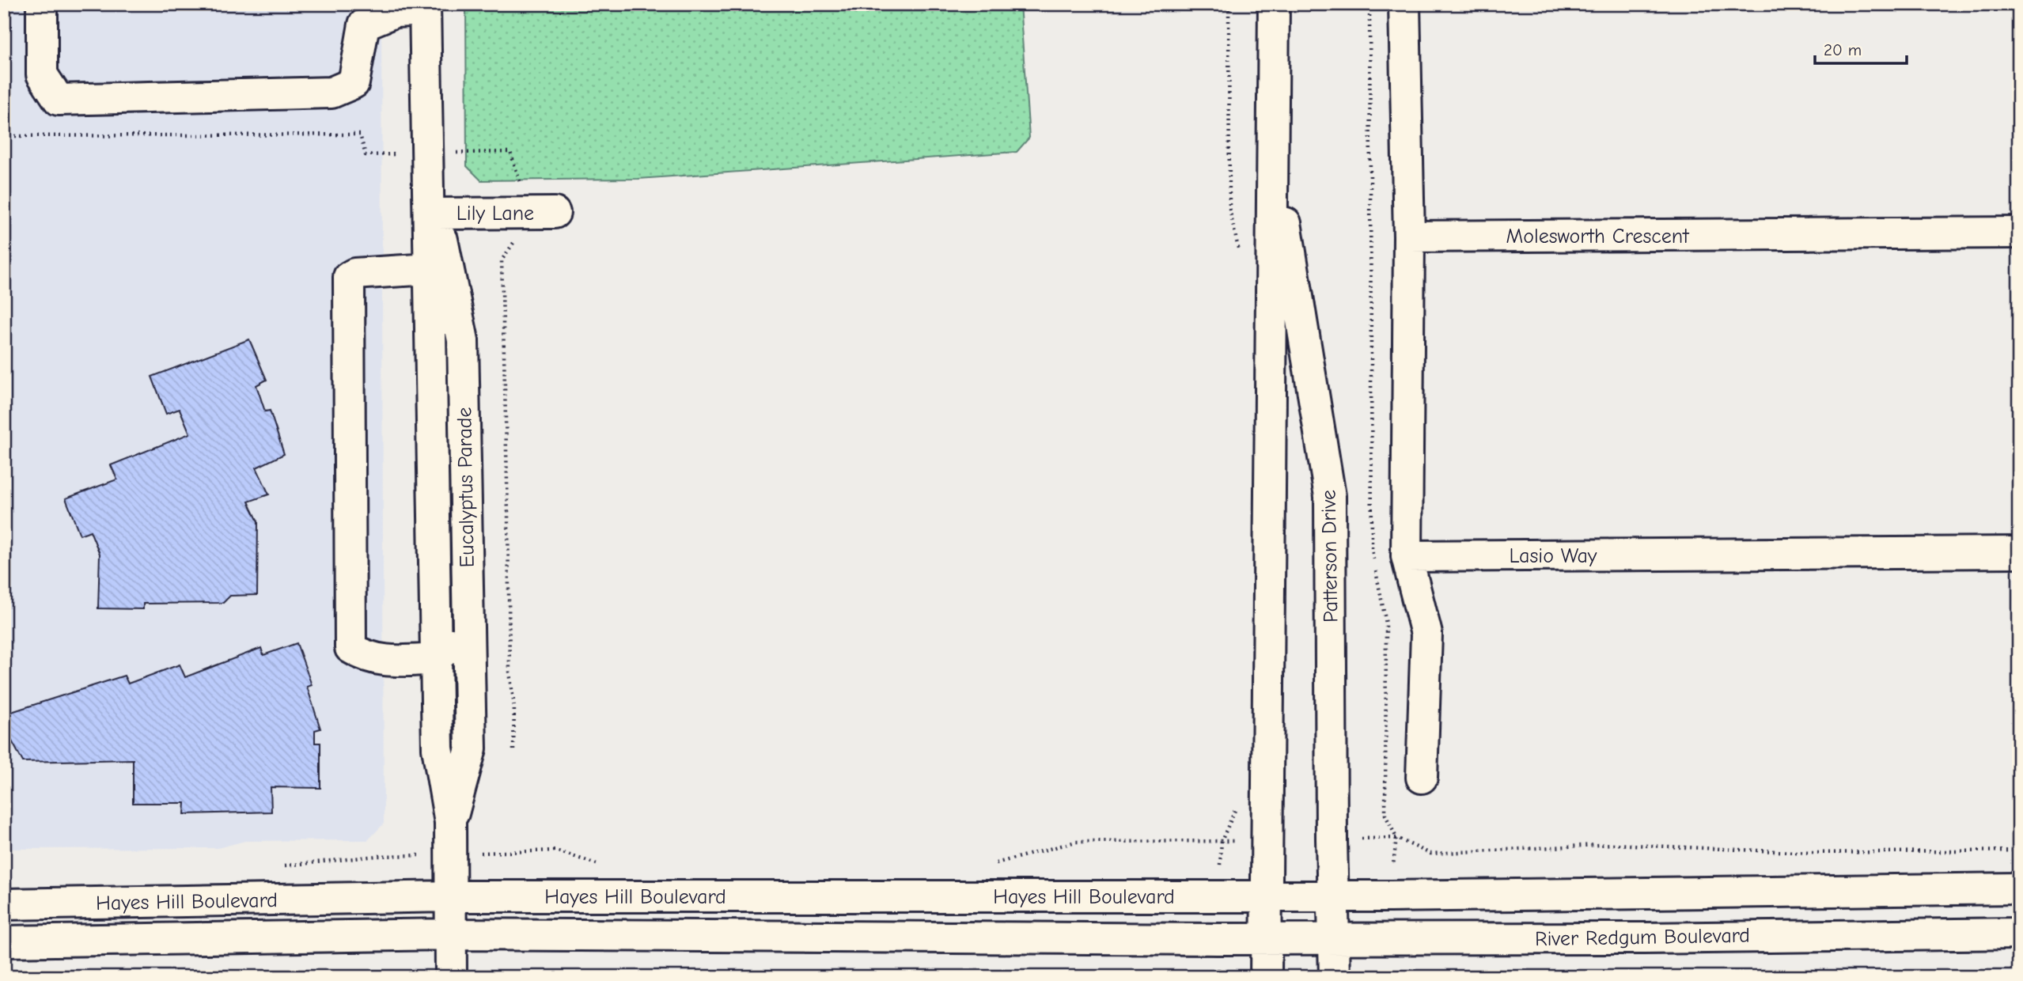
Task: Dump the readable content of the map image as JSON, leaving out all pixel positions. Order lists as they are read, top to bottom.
{
  "streets": {
    "street": [
      "Lily Lane",
      "Molesworth Crescent",
      "Eucalyptus Parade",
      "Lasio Way",
      "Patterson Drive",
      "Hayes Hill Boulevard",
      "River Redgum Boulevard"
    ]
  },
  "crossings": [
    ["Lily Lane", "Eucalyptus Parade"],
    ["Eucalyptus Parade", "Hayes Hill Boulevard"],
    ["Patterson Drive", "Hayes Hill Boulevard"],
    ["Patterson Drive", "River Redgum Boulevard"],
    ["Hayes Hill Boulevard", "River Redgum Boulevard"]
  ],
  "scale_bar": "20 m"
}
